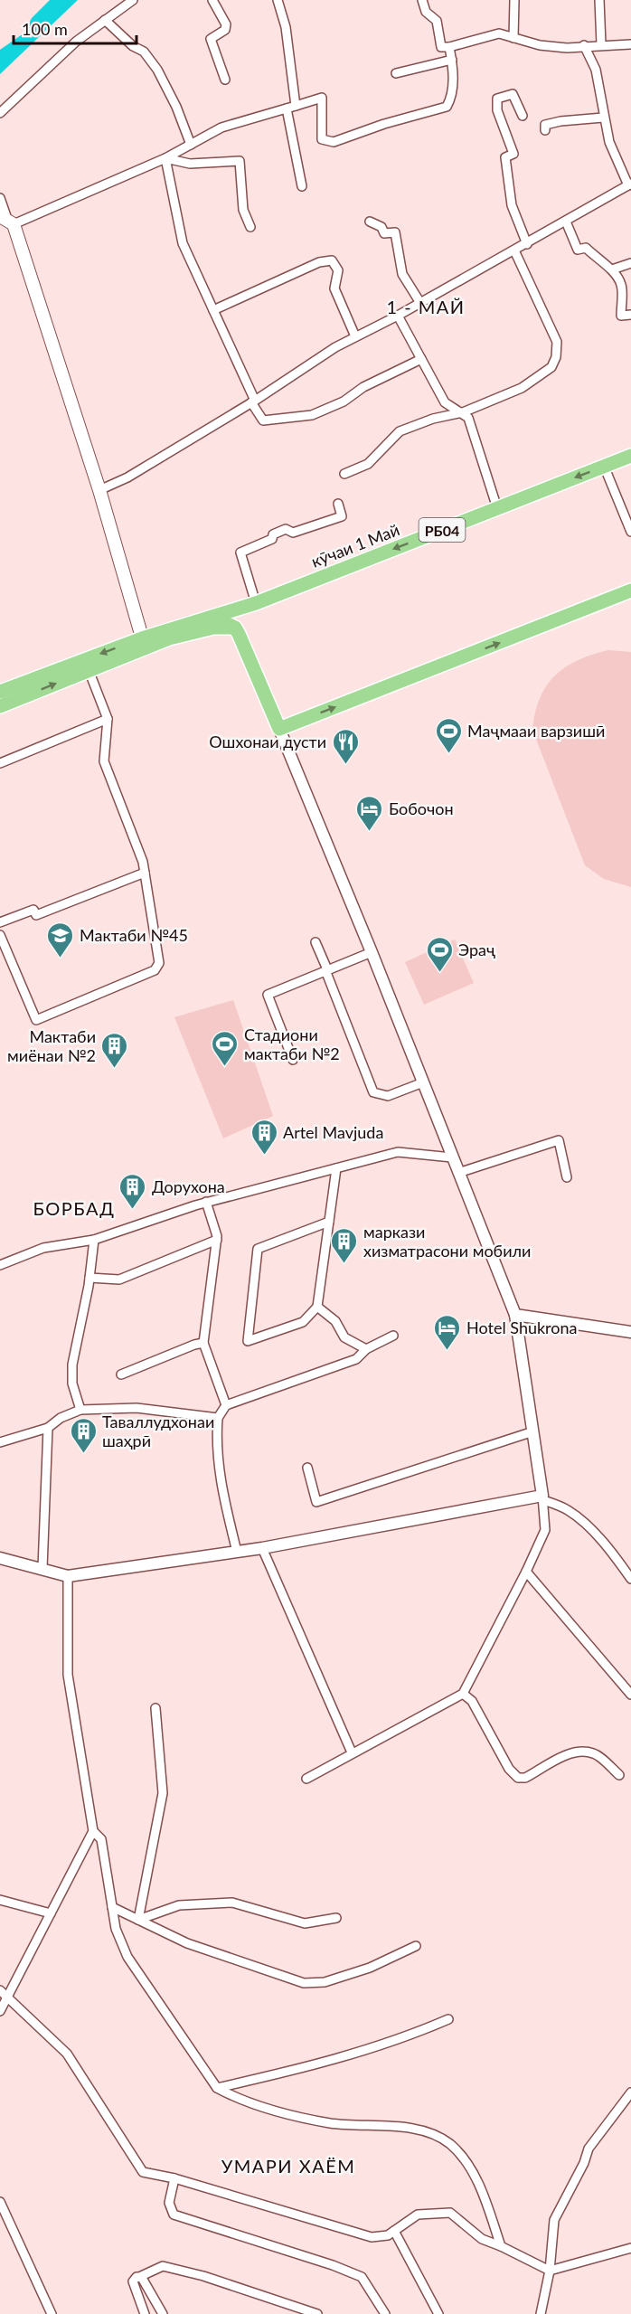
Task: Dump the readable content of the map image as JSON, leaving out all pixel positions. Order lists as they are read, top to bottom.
{
  "streets": {
    "main road": ["РБ04", "кӯчаи 1 Май"]
  },
  "crossings": [
    ["РБ04", "кӯчаи 1 Май"]
  ],
  "districts": ["1 - МАЙ", "БОРБАД", "УМАРИ ХАЁМ"],
  "places": {
    "sports": ["Маҷмааи варзишӣ", "Эраҷ", "Стадиони мактаби №2"],
    "restaurant": ["Ошхонаи дусти"],
    "hotel": ["Бобочон", "Hotel Shukrona"],
    "school or university": ["Мактаби №45"],
    "building": [
      "Мактаби миёнаи №2",
      "Artel Mavjuda",
      "Дорухона",
      "маркази хизматрасони мобили",
      "Таваллудхонаи шаҳрӣ"
    ]
  },
  "scale_bar": "100 m"
}
